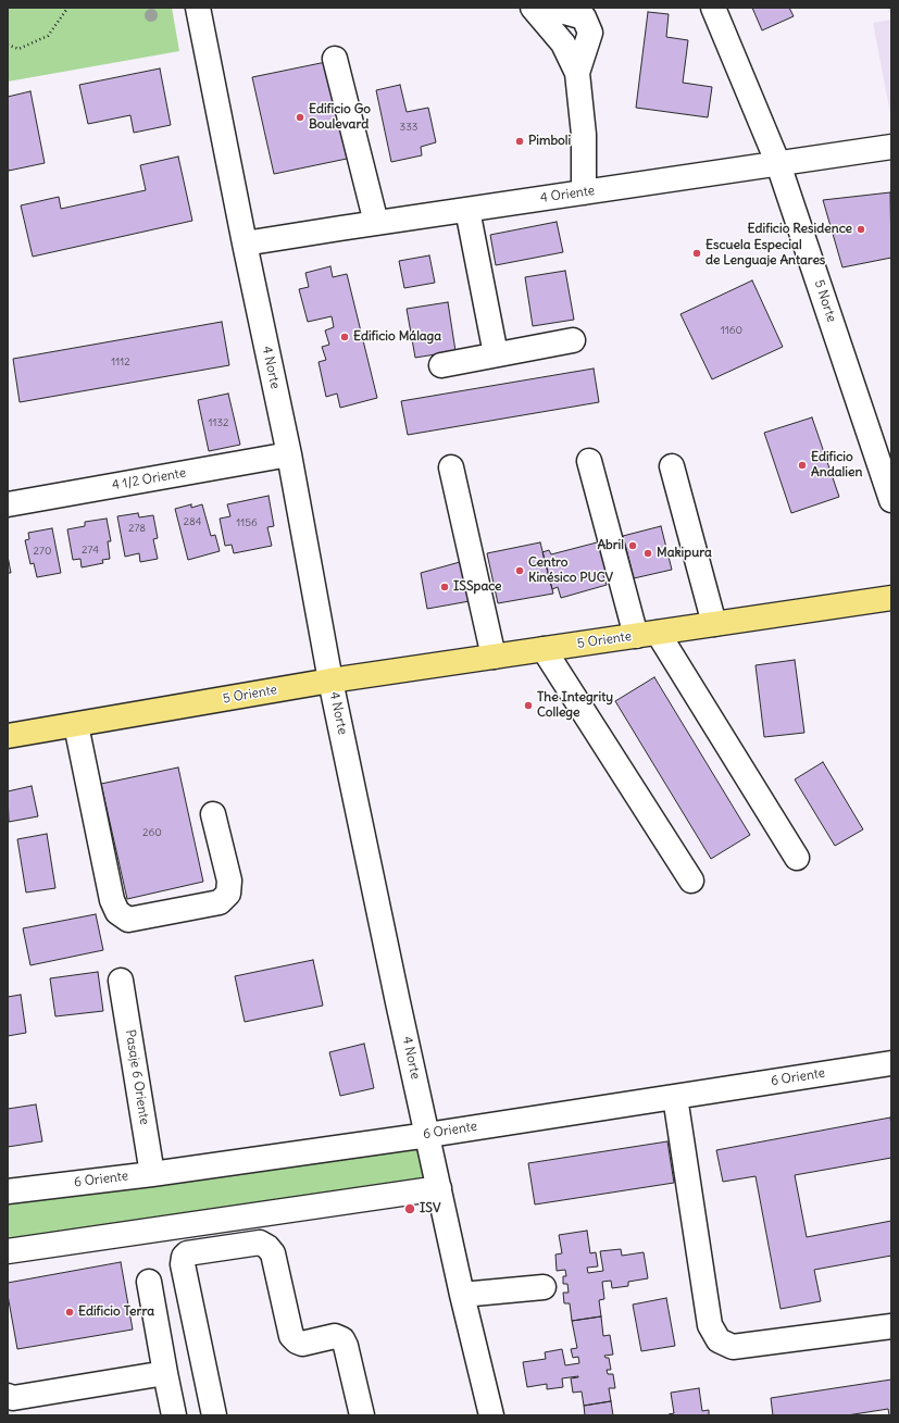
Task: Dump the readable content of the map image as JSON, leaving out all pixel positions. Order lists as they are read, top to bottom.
{
  "streets": {
    "main road": ["5 Oriente"],
    "street": [
      "4 Oriente",
      "5 Norte",
      "4 Norte",
      "4 1/2 Oriente",
      "Pasaje 6 Oriente",
      "6 Oriente"
    ]
  },
  "crossings": [
    ["4 Oriente", "5 Norte"],
    ["4 Oriente", "4 Norte"],
    ["4 Norte", "4 1/2 Oriente"],
    ["4 Norte", "5 Oriente"],
    ["4 Norte", "6 Oriente"],
    ["Pasaje 6 Oriente", "6 Oriente"]
  ],
  "places": [
    "Edificio Go Boulevard",
    "Pimboli",
    "Edificio Residence",
    "Escuela Especial de Lenguaje Antares",
    "Edificio Málaga",
    "Edificio Andalien",
    "Abril",
    "Makipura",
    "Centro Kinésico PUCV",
    "ISSpace",
    "The Integrity College",
    "ISV",
    "Edificio Terra"
  ],
  "house_numbers": [
    "333",
    "1160",
    "1112",
    "1132",
    "284",
    "1156",
    "278",
    "274",
    "270",
    "260"
  ]
}
